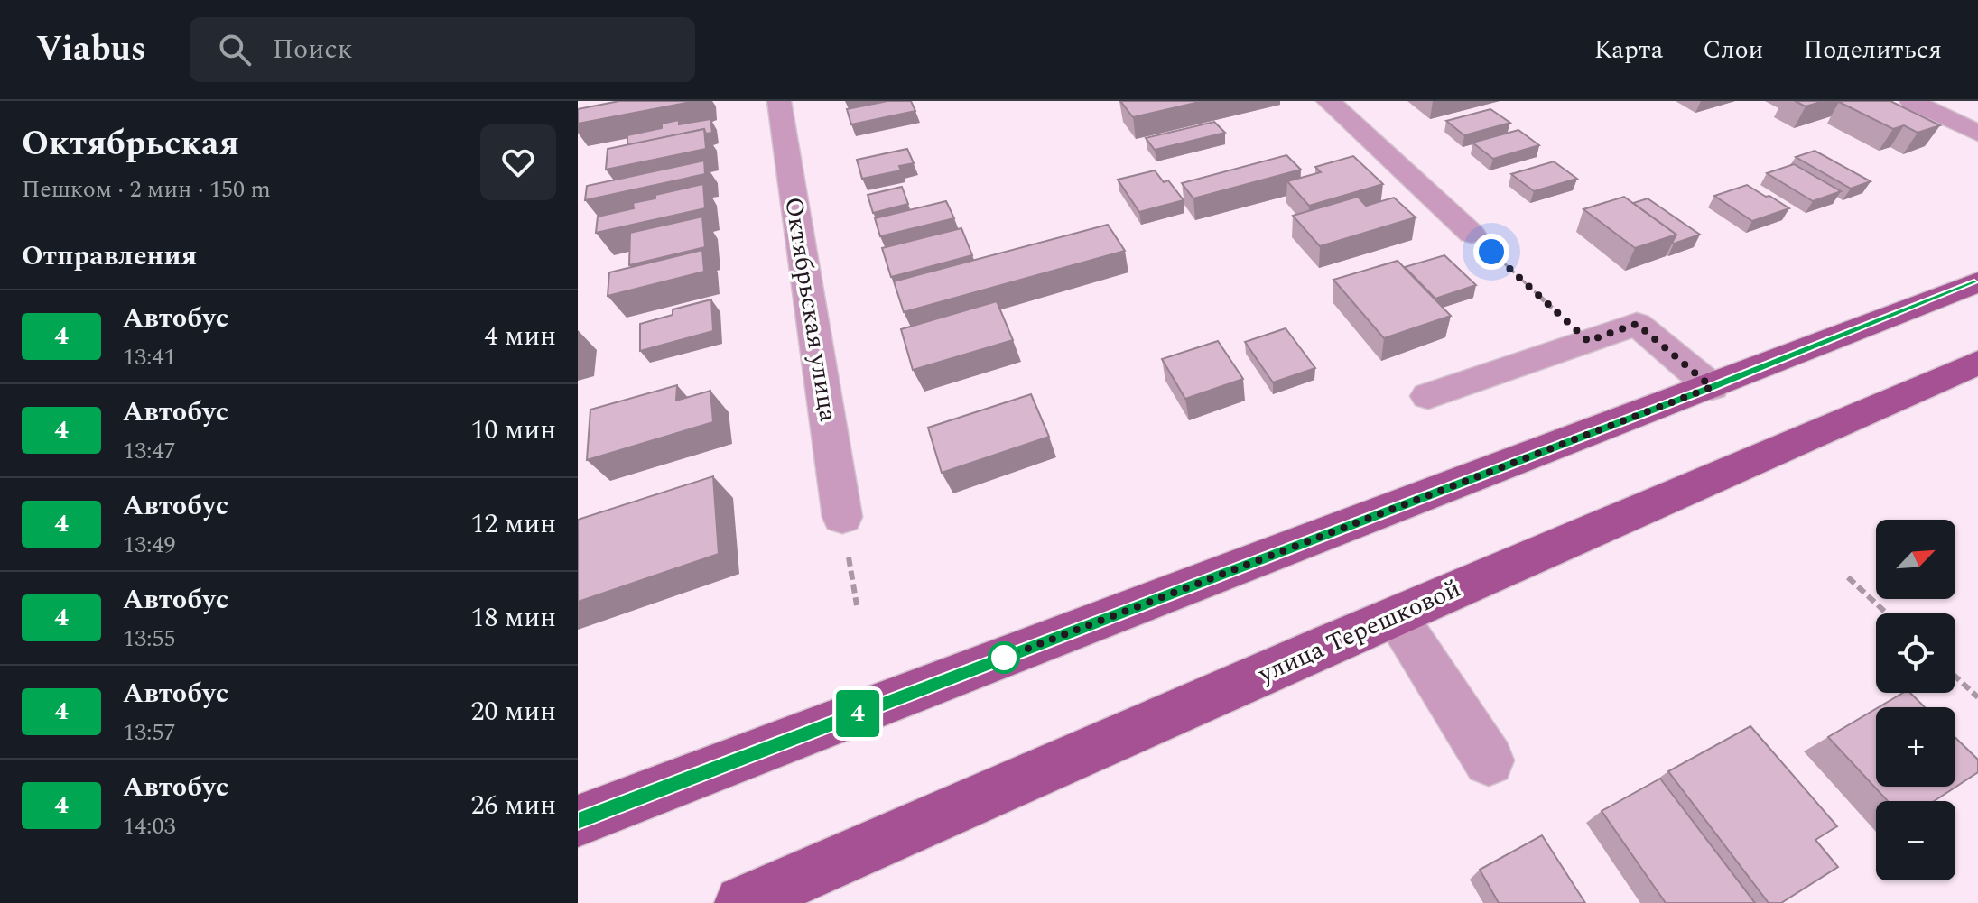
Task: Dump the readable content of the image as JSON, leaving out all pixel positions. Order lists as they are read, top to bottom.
{
  "streets": {
    "main road": ["улица Терешковой"],
    "street": ["Октябрьская улица"]
  },
  "lines": ["bus line 4"],
  "north": "top right",
  "page": {
    "header": "Viabus",
    "search": "Поиск",
    "nav": ["Карта", "Слои", "Поделиться"],
    "heading": [
      ["Октябрьская", "Пешком · 2 мин · 150 m"],
      "Отправления"
    ],
    "on_map": "4",
    "list": [
      {
        "mark": "4",
        "name": "Автобус",
        "note": "13:41",
        "value": "4 мин"
      },
      {
        "mark": "4",
        "name": "Автобус",
        "note": "13:47",
        "value": "10 мин"
      },
      {
        "mark": "4",
        "name": "Автобус",
        "note": "13:49",
        "value": "12 мин"
      },
      {
        "mark": "4",
        "name": "Автобус",
        "note": "13:55",
        "value": "18 мин"
      },
      {
        "mark": "4",
        "name": "Автобус",
        "note": "13:57",
        "value": "20 мин"
      },
      {
        "mark": "4",
        "name": "Автобус",
        "note": "14:03",
        "value": "26 мин"
      }
    ],
    "map_buttons": ["+", "−"]
  }
}
